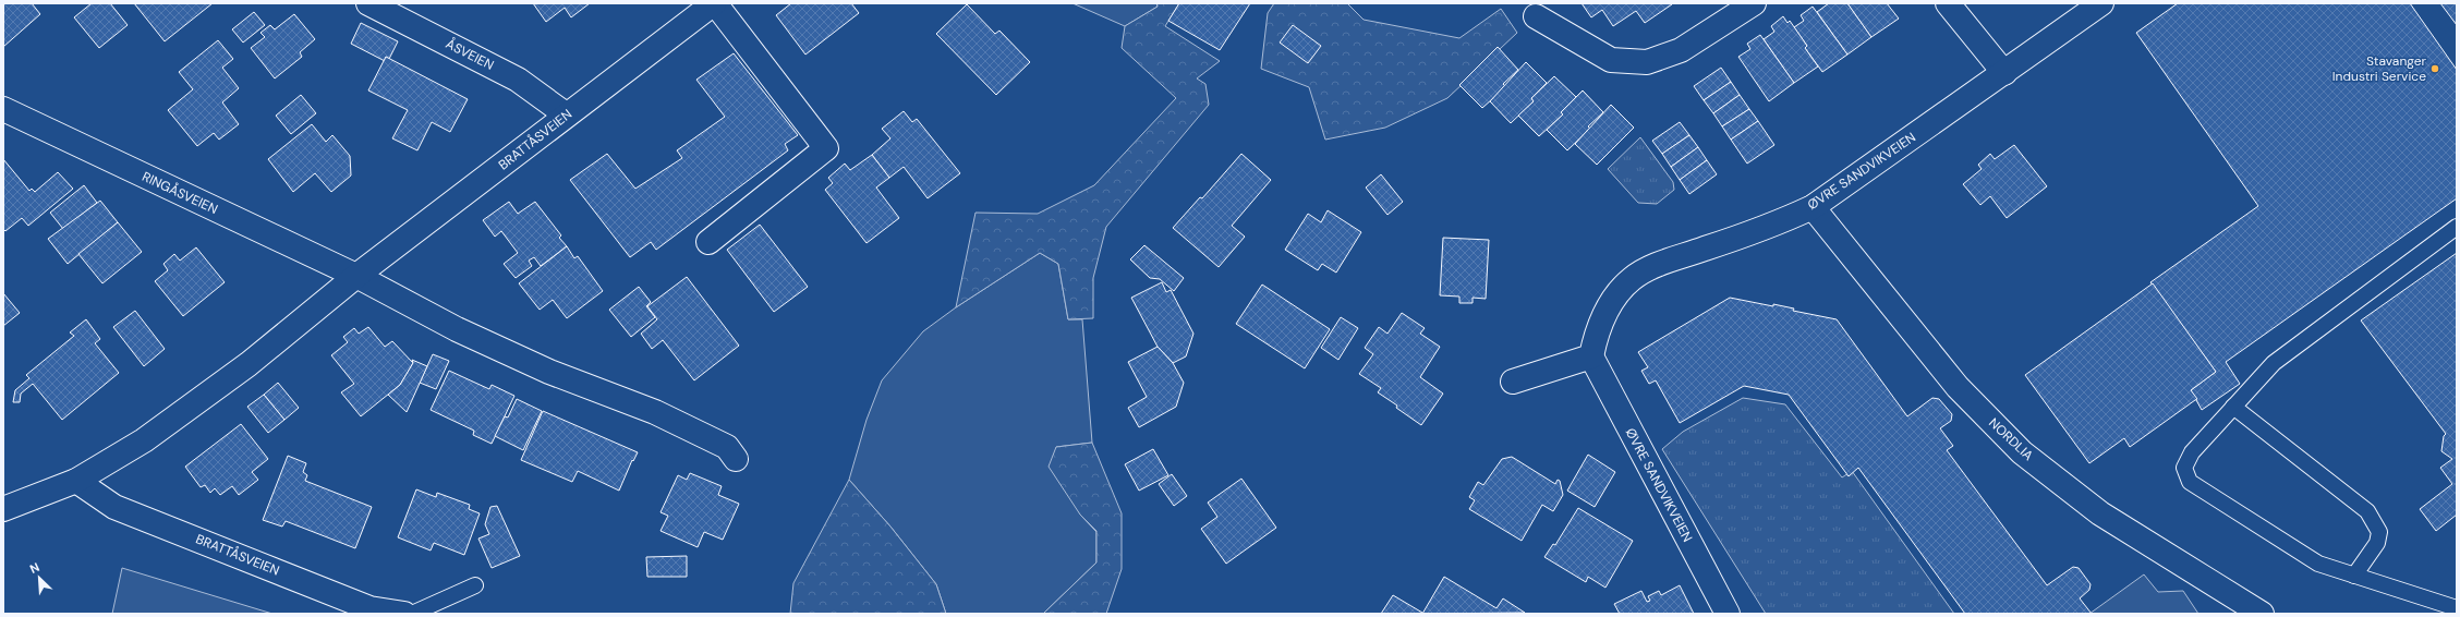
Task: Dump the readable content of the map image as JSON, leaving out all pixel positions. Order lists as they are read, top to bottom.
{
  "streets": {
    "street": [
      "ÅSVEIEN",
      "BRATTÅSVEIEN",
      "ØVRE SANDVIKVEIEN",
      "RINGÅSVEIEN",
      "NORDLIA"
    ]
  },
  "crossings": [
    ["ÅSVEIEN", "BRATTÅSVEIEN"],
    ["BRATTÅSVEIEN", "RINGÅSVEIEN"],
    ["ØVRE SANDVIKVEIEN", "NORDLIA"]
  ],
  "places": ["Stavanger Industri Service"],
  "north": "top left"
}
